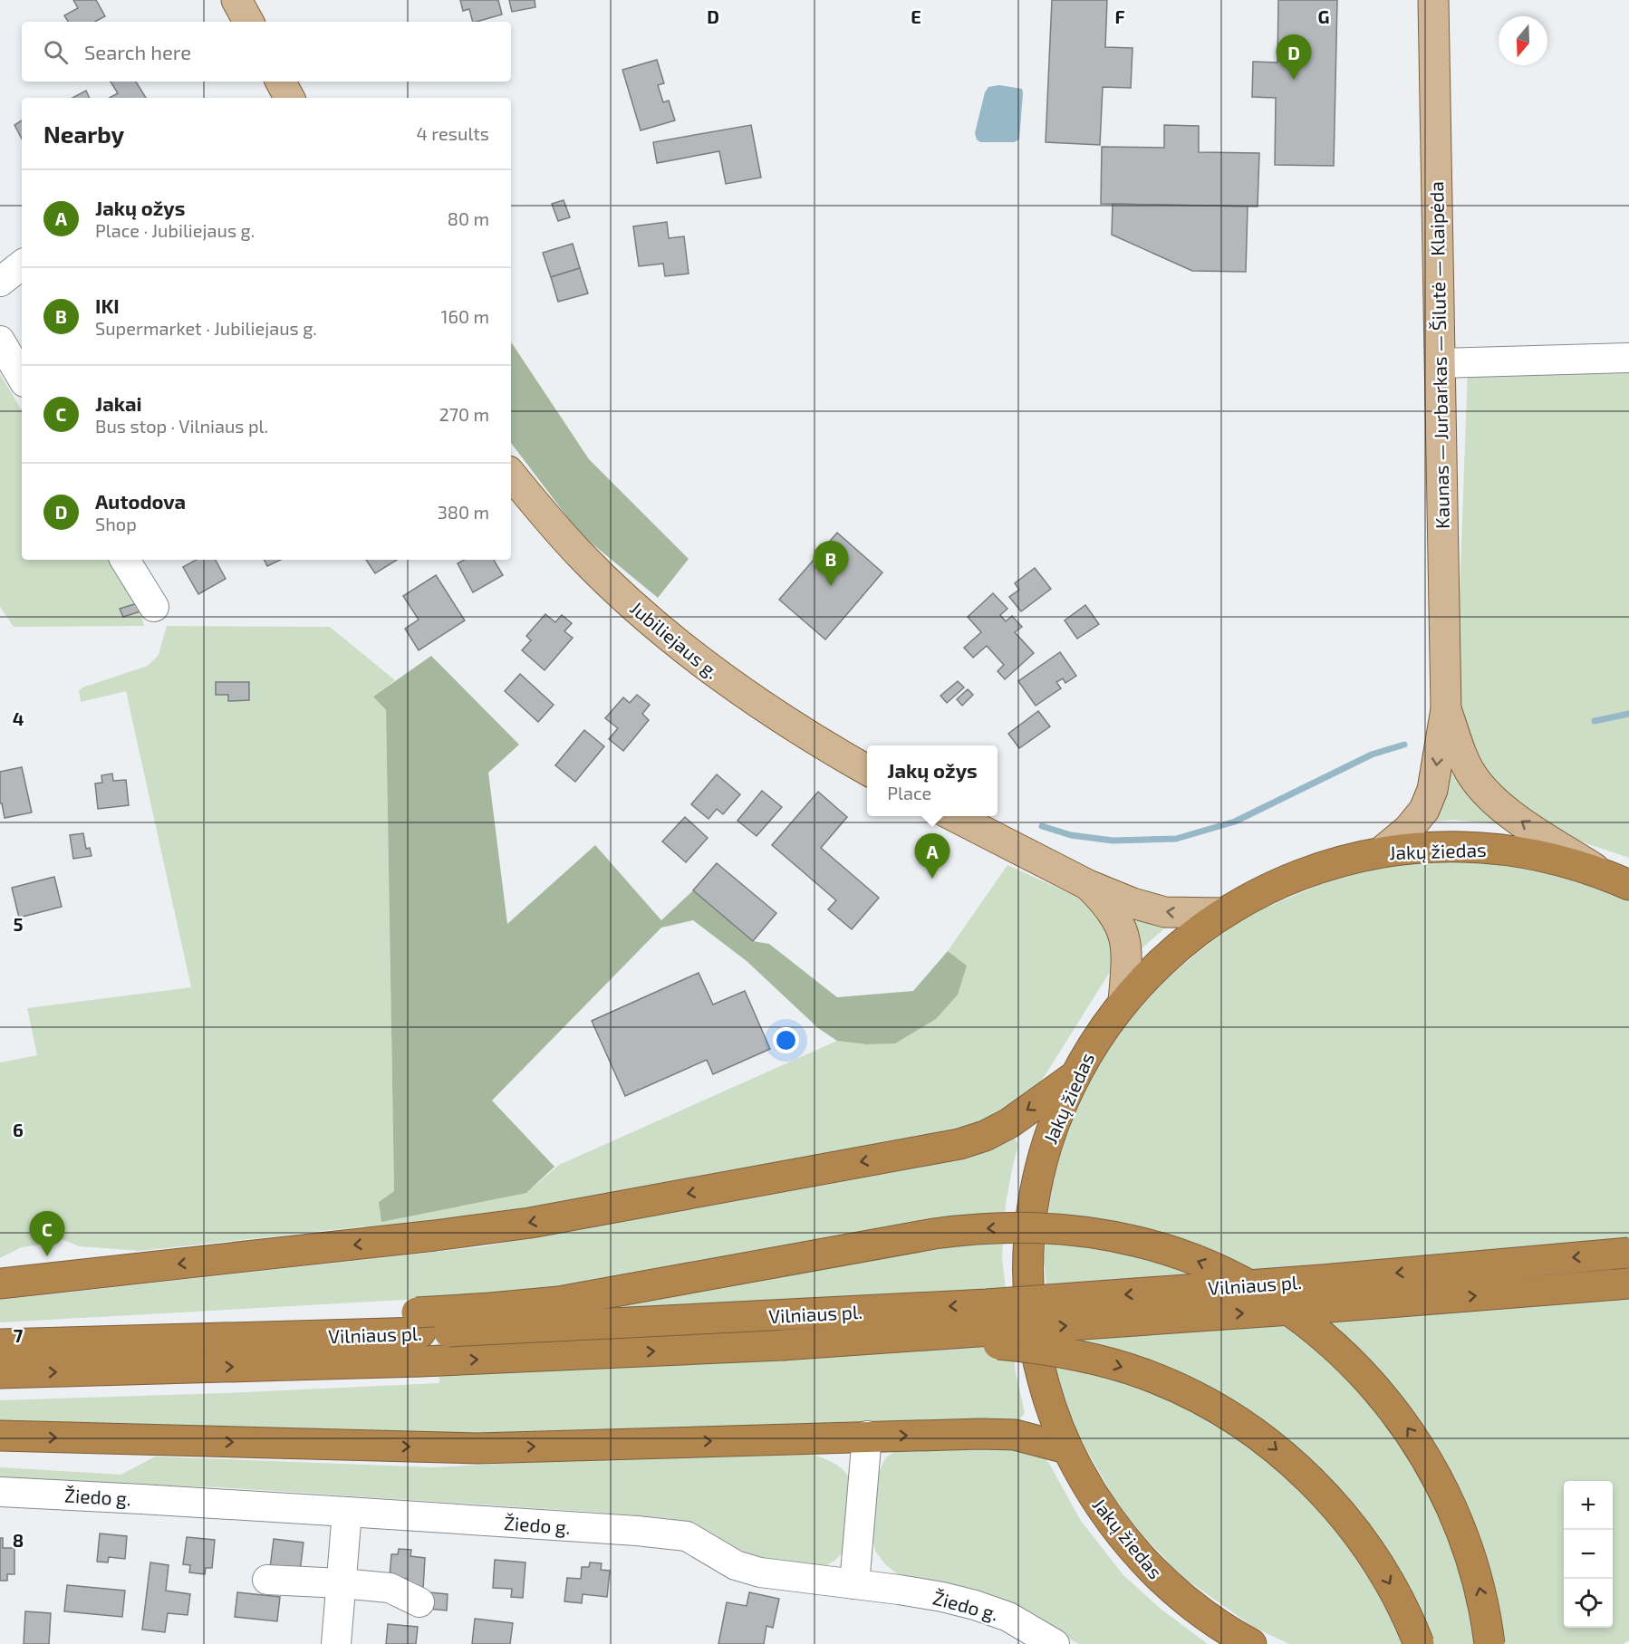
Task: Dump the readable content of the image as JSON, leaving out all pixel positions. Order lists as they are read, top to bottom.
{
  "streets": {
    "highway": ["Jakų žiedas", "Vilniaus pl."],
    "main road": ["Kaunas — Jurbarkas — Šilutė — Klaipėda", "Jubiliejaus g."],
    "street": ["Žiedo g."]
  },
  "north": "bottom",
  "page": {
    "search": "Search here",
    "pins": [
      "D",
      "B",
      "A",
      "C"
    ],
    "heading": ["Nearby", "4 results"],
    "list": [
      {
        "mark": "A",
        "name": "Jakų ožys",
        "note": "Place · Jubiliejaus g.",
        "value": "80 m"
      },
      {
        "mark": "B",
        "name": "IKI",
        "note": "Supermarket · Jubiliejaus g.",
        "value": "160 m"
      },
      {
        "mark": "C",
        "name": "Jakai",
        "note": "Bus stop · Vilniaus pl.",
        "value": "270 m"
      },
      {
        "mark": "D",
        "name": "Autodova",
        "note": "Shop",
        "value": "380 m"
      }
    ],
    "popup": ["Jakų ožys", "Place"],
    "map_buttons": ["+", "−"]
  },
  "grid": {
    "columns": [
      "D",
      "E",
      "F",
      "G"
    ],
    "rows": [
      "4",
      "5",
      "6",
      "7",
      "8"
    ]
  }
}
